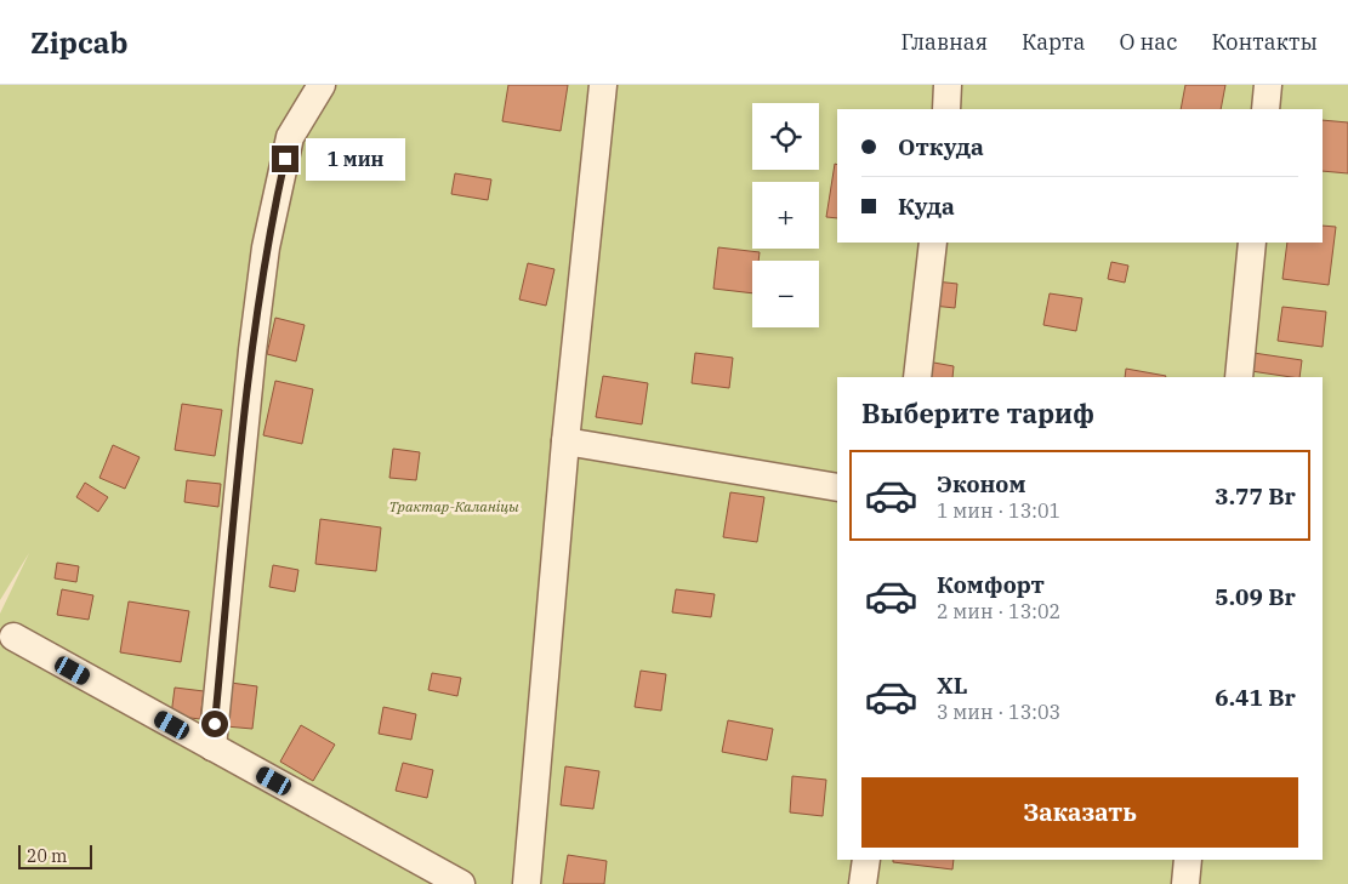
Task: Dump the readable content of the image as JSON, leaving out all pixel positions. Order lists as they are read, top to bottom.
{
  "parks": ["Трактар-Каланіцы"],
  "scale_bar": "20 m",
  "page": {
    "header": "Zipcab",
    "nav": [
      "Главная",
      "Карта",
      "О нас",
      "Контакты"
    ],
    "map_buttons": ["+", "−"],
    "banner": ["Откуда", "Куда"],
    "bubble": "1 мин",
    "heading": "Выберите тариф",
    "list": [
      {
        "name": "Эконом",
        "note": "1 мин · 13:01",
        "value": "3.77 Br"
      },
      {
        "name": "Комфорт",
        "note": "2 мин · 13:02",
        "value": "5.09 Br"
      },
      {
        "name": "XL",
        "note": "3 мин · 13:03",
        "value": "6.41 Br"
      }
    ],
    "buttons": "Заказать",
    "scale": "20 m"
  }
}
